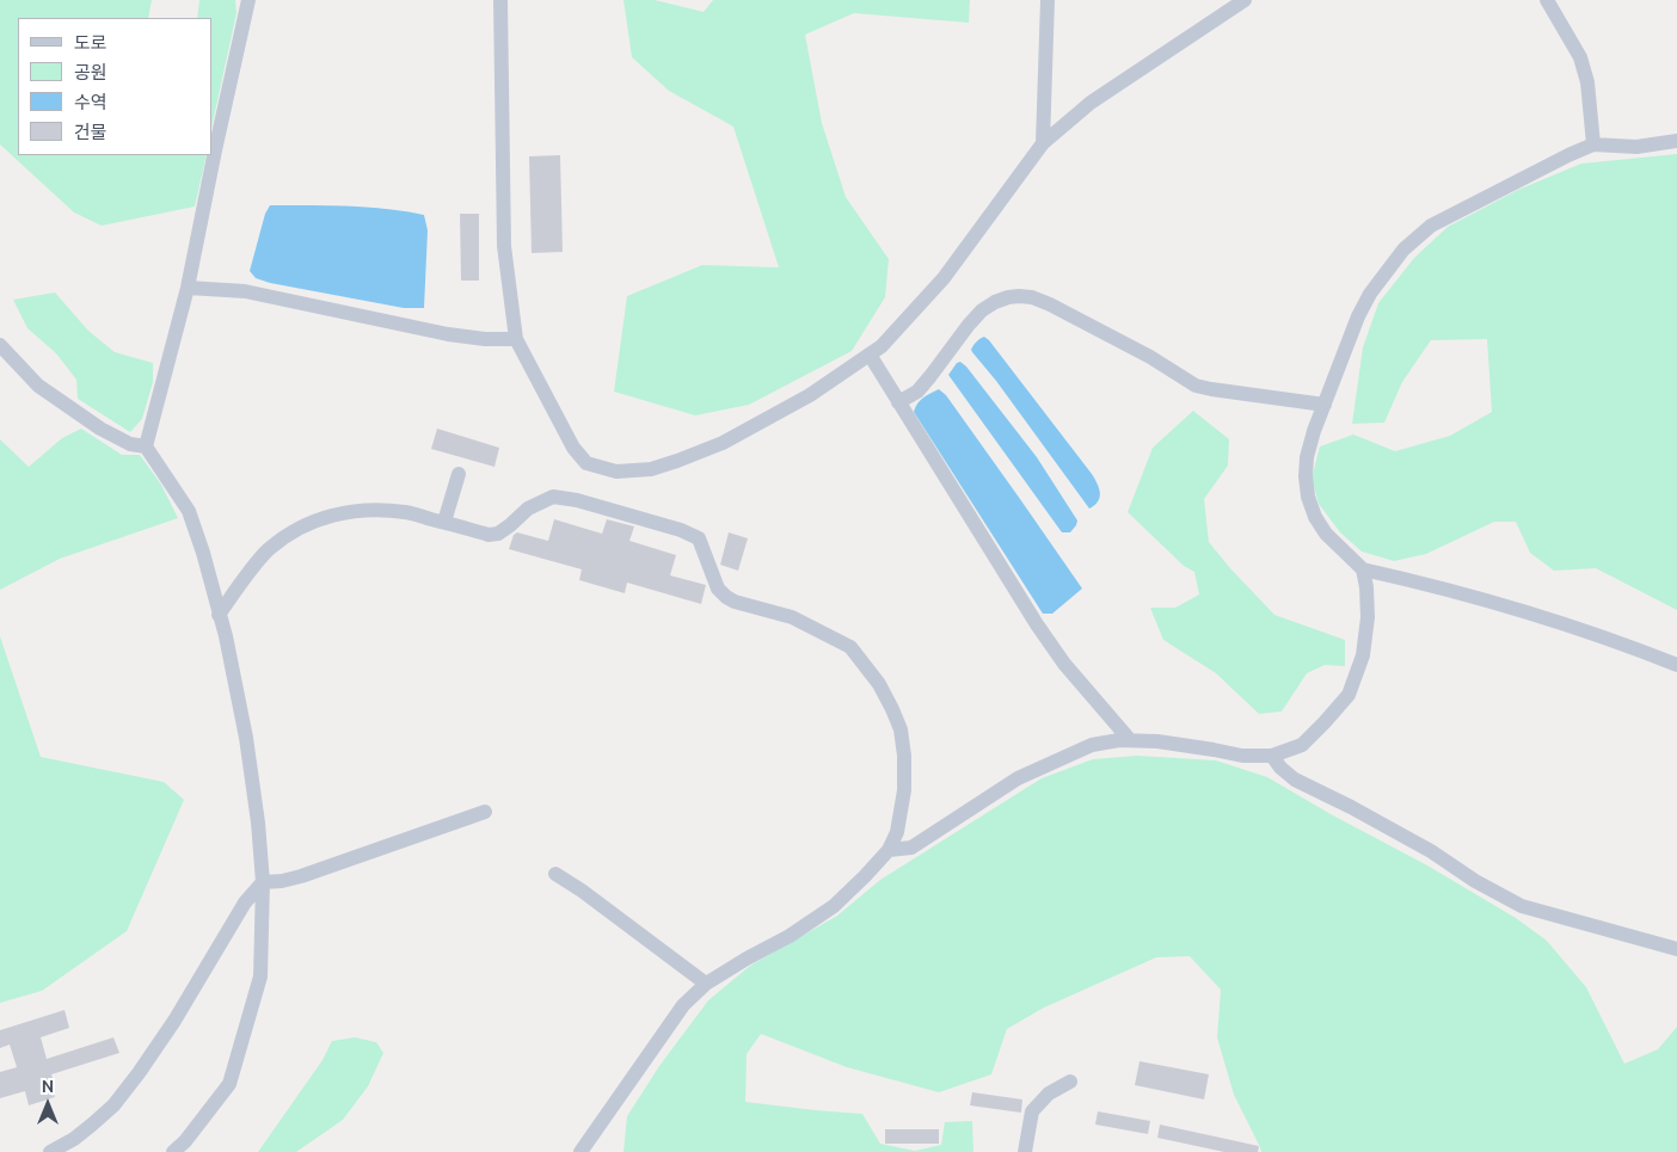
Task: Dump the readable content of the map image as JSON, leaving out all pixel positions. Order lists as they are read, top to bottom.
{
  "legend": [
    "도로",
    "공원",
    "수역",
    "건물"
  ],
  "north": "top"
}
